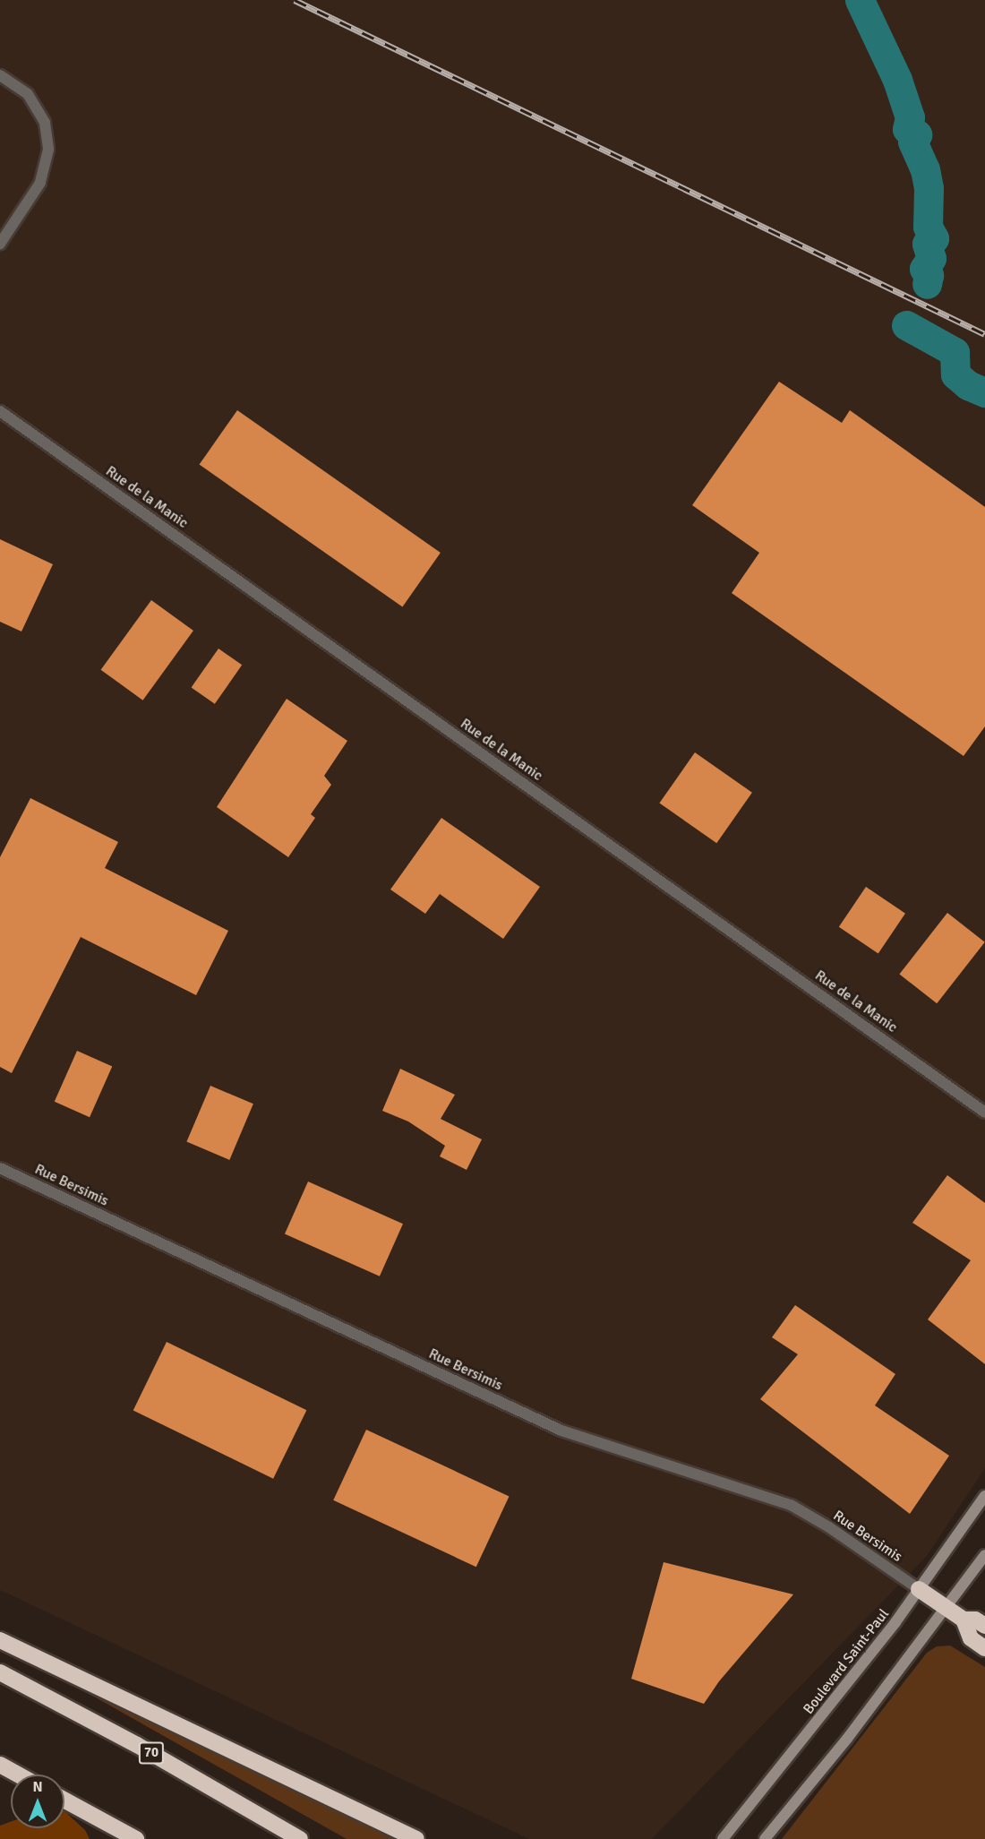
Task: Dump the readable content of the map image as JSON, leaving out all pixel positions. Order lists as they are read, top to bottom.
{
  "streets": {
    "highway": ["70"],
    "main road": ["Boulevard Saint-Paul"],
    "street": ["Rue de la Manic", "Rue Bersimis"]
  },
  "crossings": [
    ["Rue Bersimis", "Boulevard Saint-Paul"]
  ],
  "north": "top"
}
